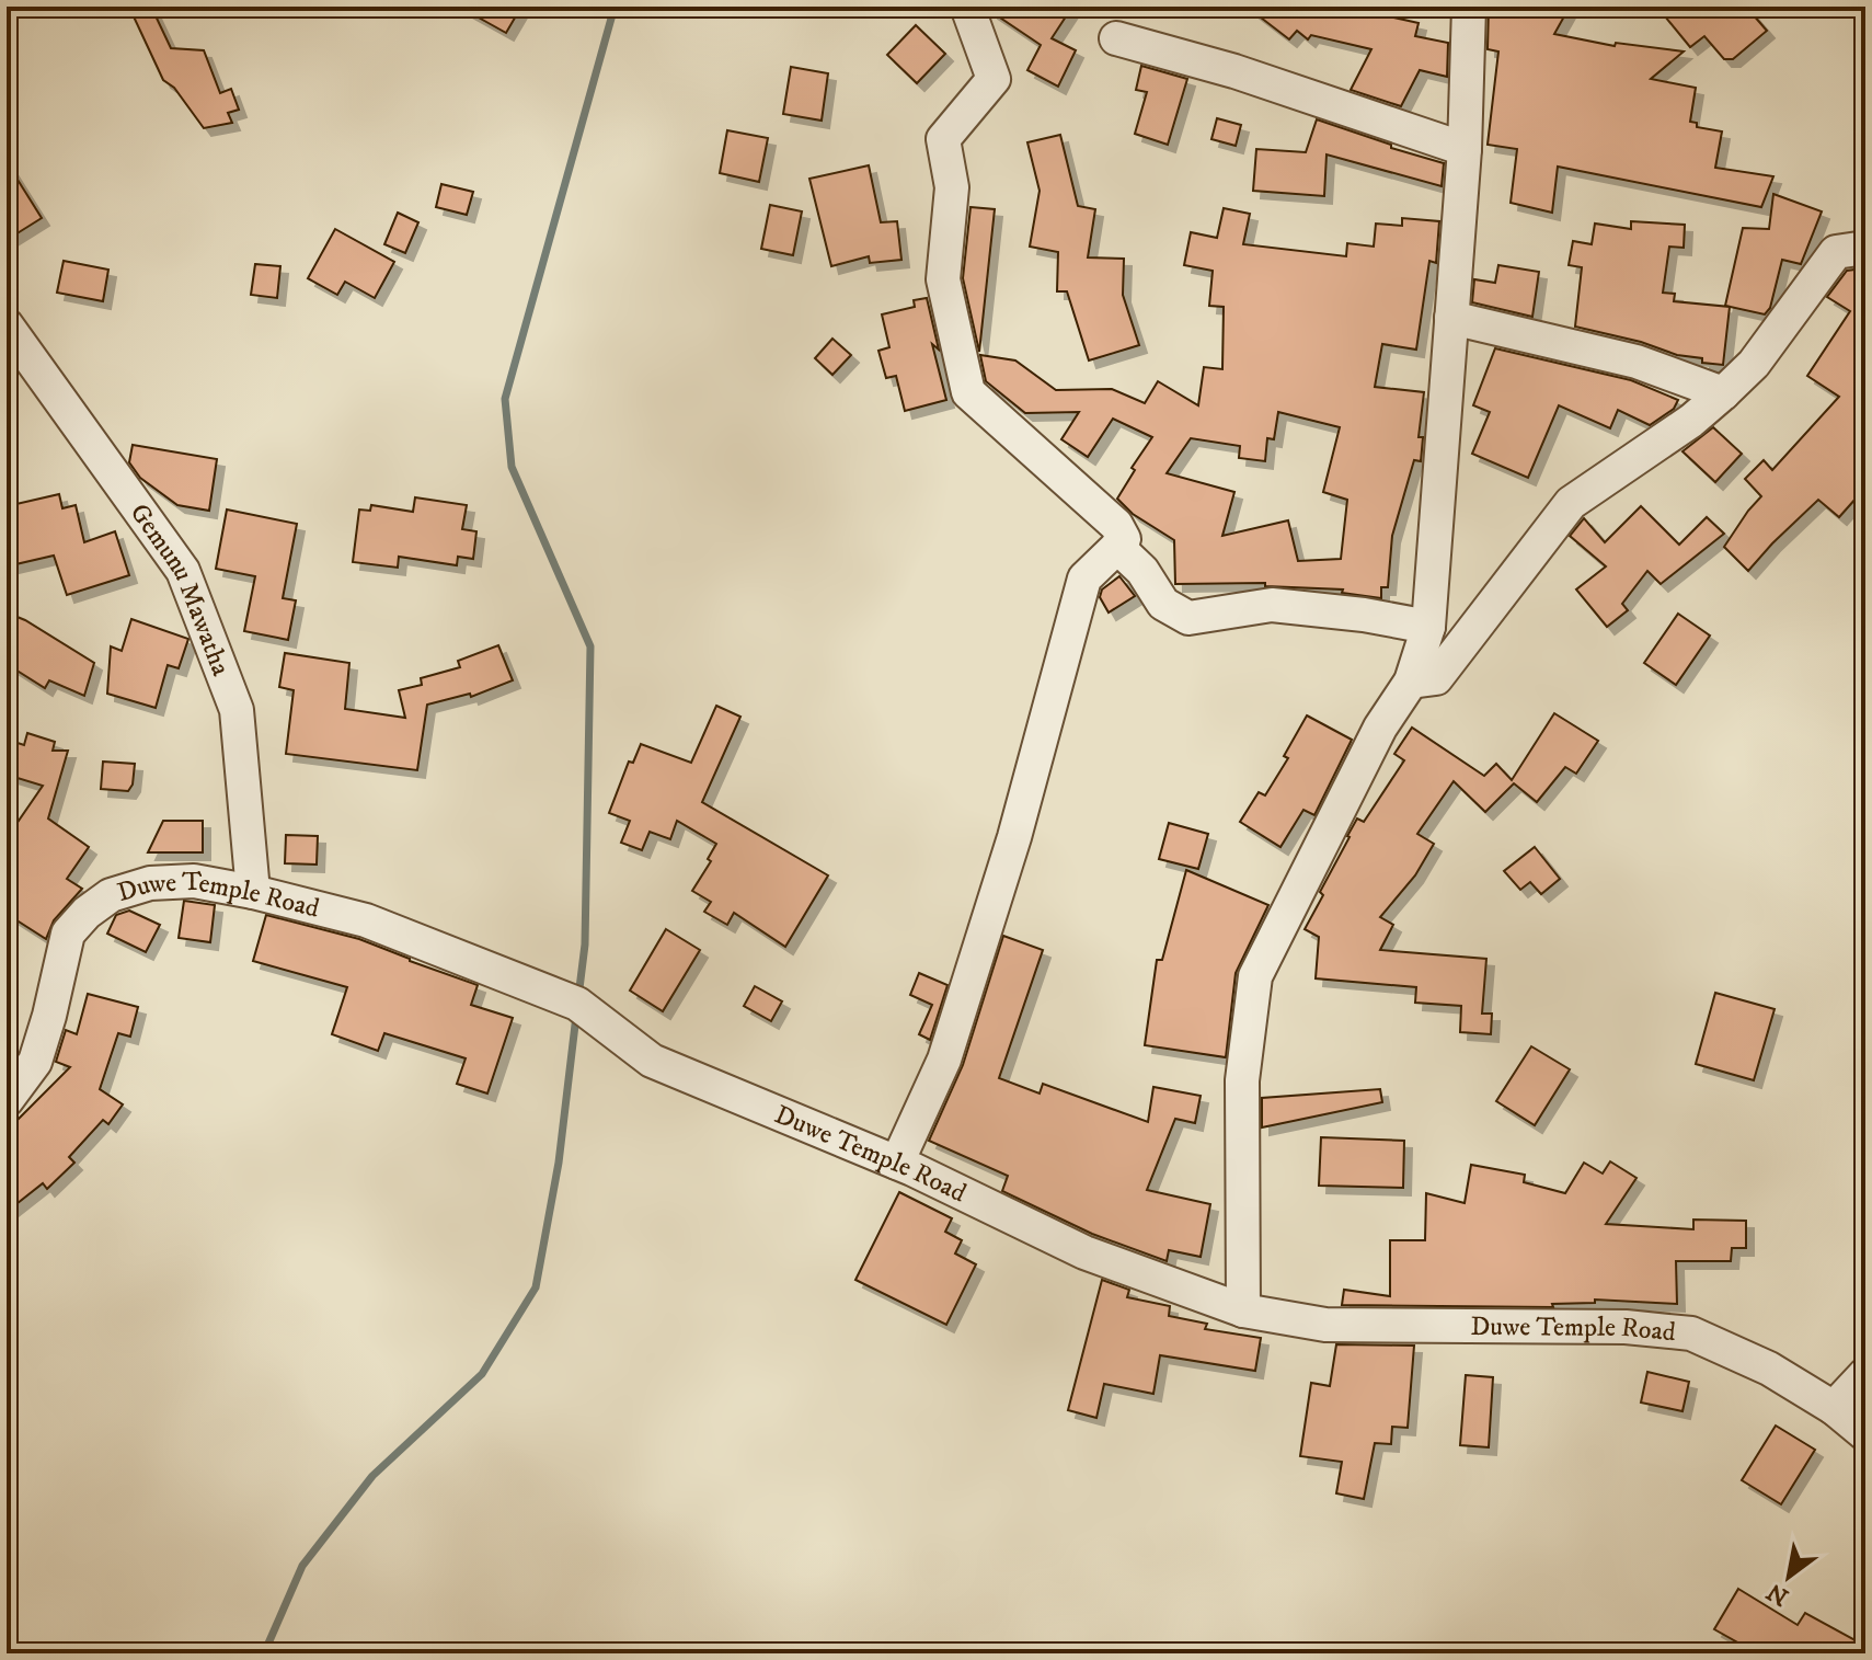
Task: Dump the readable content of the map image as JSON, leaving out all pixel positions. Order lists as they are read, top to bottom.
{
  "streets": {
    "street": ["Gemunu Mawatha", "Duwe Temple Road"]
  },
  "crossings": [
    ["Gemunu Mawatha", "Duwe Temple Road"]
  ],
  "north": "bottom left"
}
